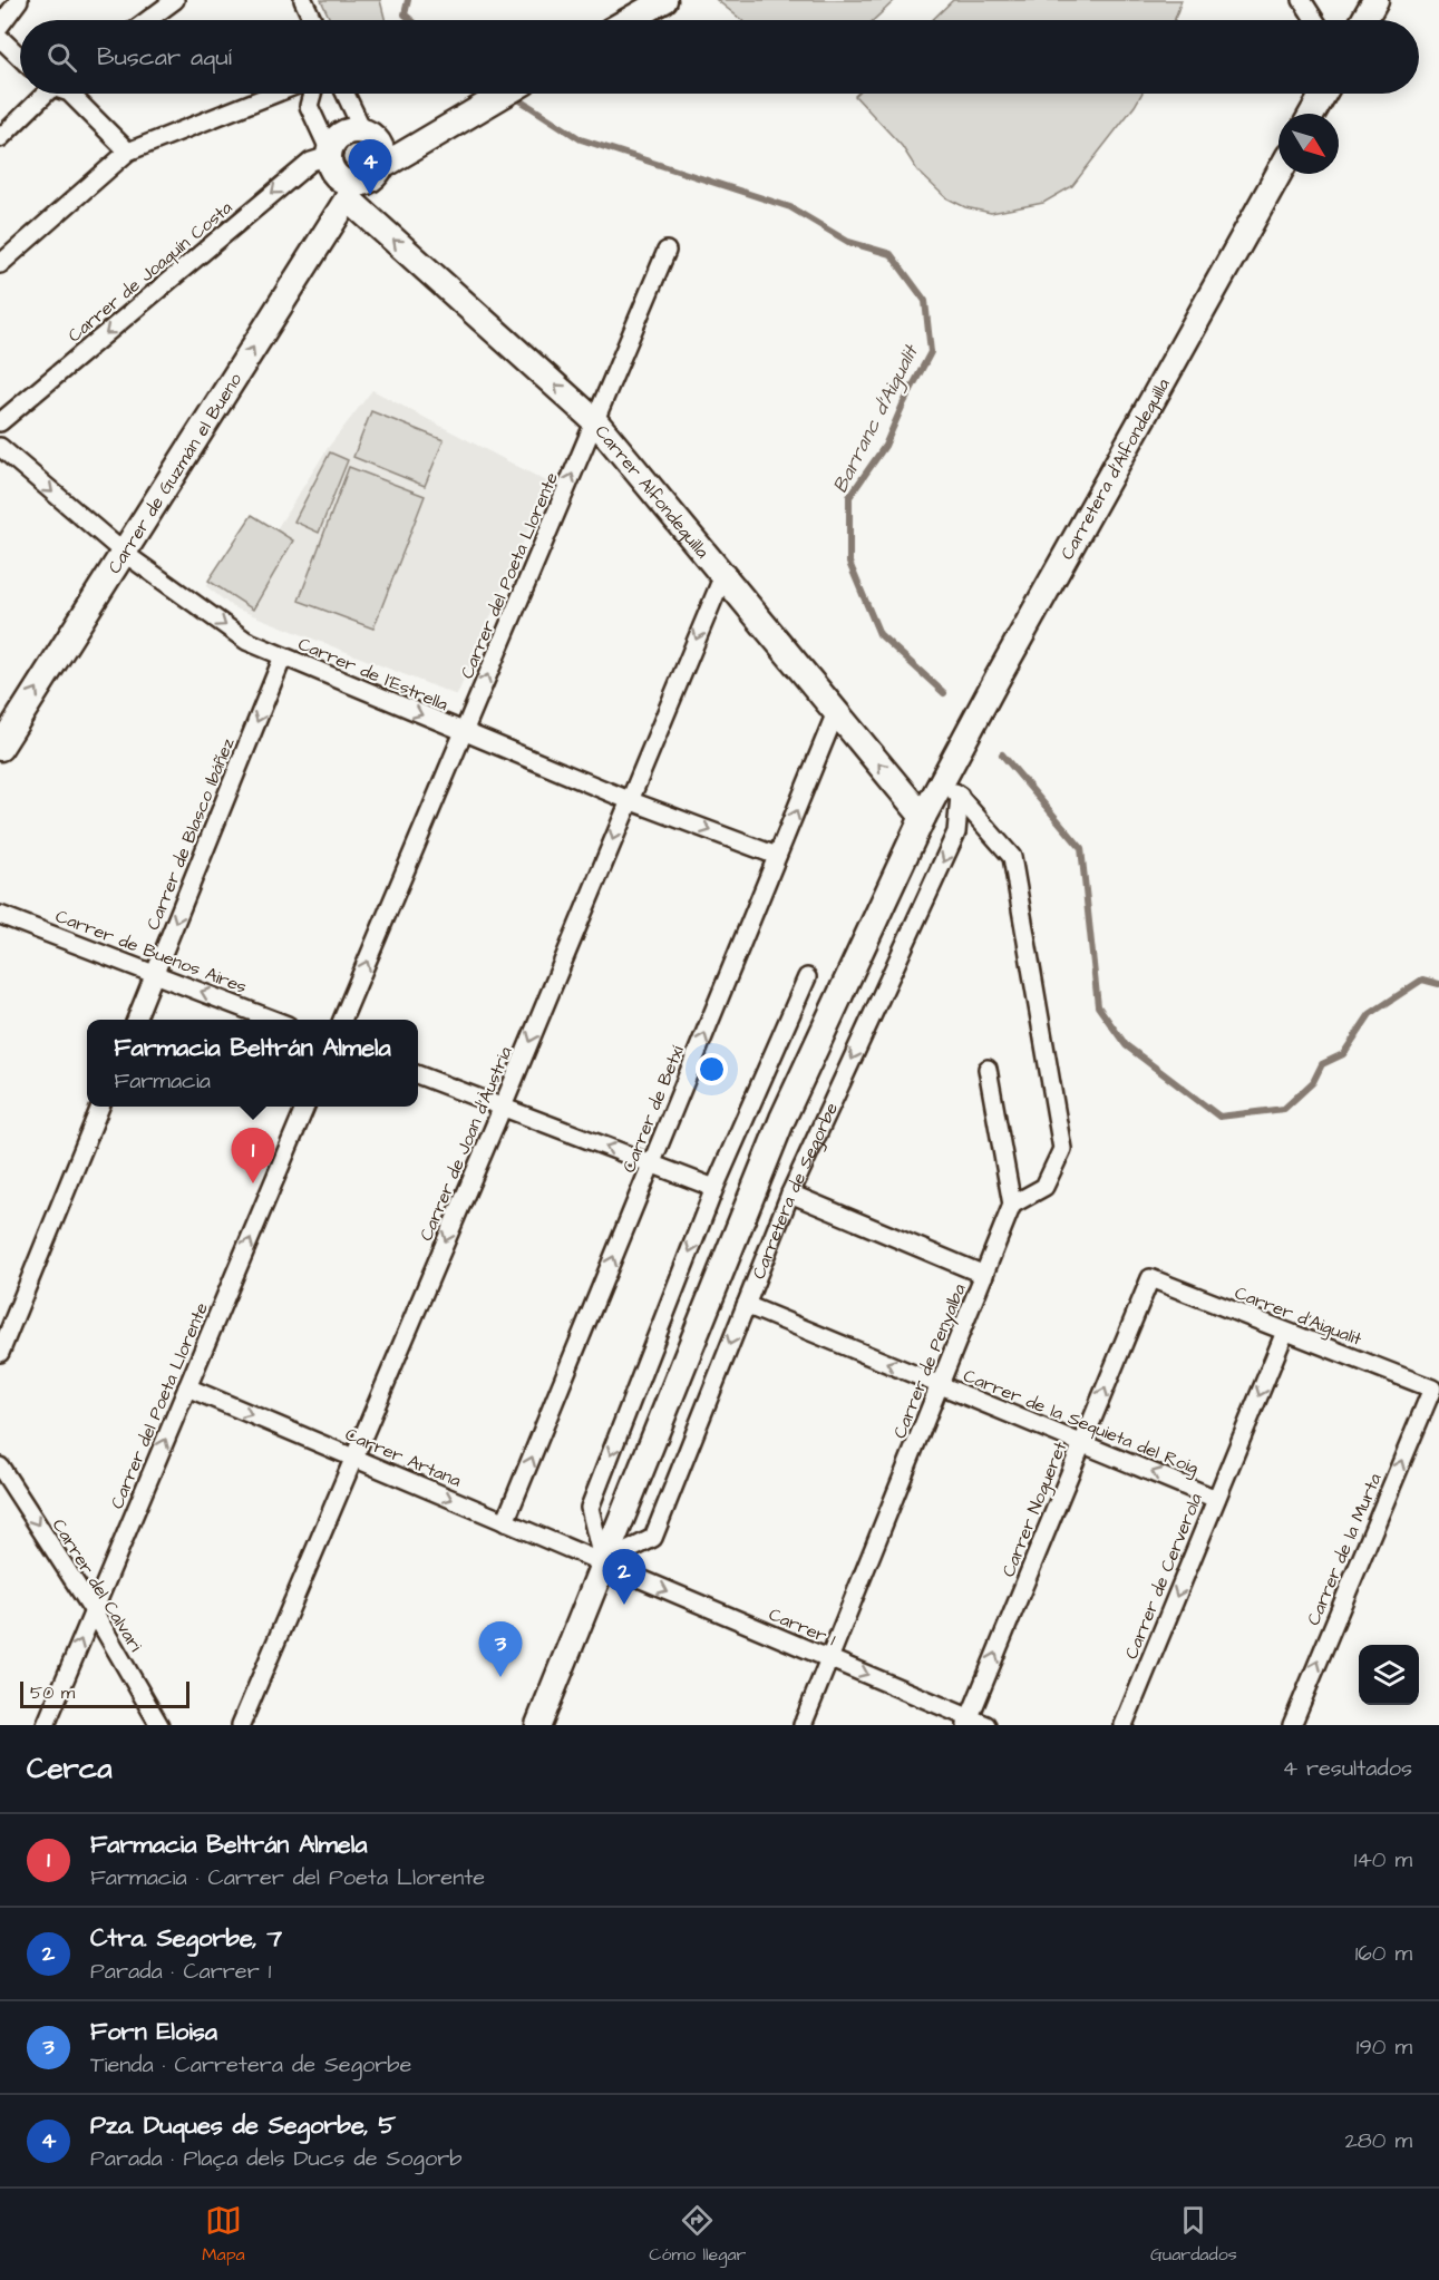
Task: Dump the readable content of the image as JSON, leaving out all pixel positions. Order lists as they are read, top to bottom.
{
  "streets": {
    "street": [
      "Carrer de Joaquín Costa",
      "Carretera d'Alfondeguilla",
      "Carrer de Guzmán el Bueno",
      "Carrer Alfondeguilla",
      "Carrer del Poeta Llorente",
      "Carrer de l'Estrella",
      "Carrer de Blasco Ibáñez",
      "Carrer de Buenos Aires",
      "Carrer de Betxí",
      "Carrer de Joan d'Àustria",
      "Carretera de Segorbe",
      "Carrer d'Aigualit",
      "Carrer de Penyalba",
      "Carrer de la Sequieta del Roig",
      "Carrer Artana",
      "Carrer Nogueret",
      "Carrer de la Murta",
      "Carrer de Cerverola",
      "Carrer del Calvari",
      "Carrer 1"
    ]
  },
  "crossings": [
    ["Carrer de Joaquín Costa", "Carrer de Guzmán el Bueno"],
    ["Carrer de Joaquín Costa", "Carrer Alfondeguilla"],
    ["Carretera d'Alfondeguilla", "Carretera de Segorbe"],
    ["Carrer de Guzmán el Bueno", "Carrer Alfondeguilla"],
    ["Carrer de Guzmán el Bueno", "Carrer de l'Estrella"],
    ["Carrer Alfondeguilla", "Carrer del Poeta Llorente"],
    ["Carrer Alfondeguilla", "Carrer de Betxí"],
    ["Carrer Alfondeguilla", "Carrer de Joan d'Àustria"],
    ["Carrer Alfondeguilla", "Carretera de Segorbe"],
    ["Carrer del Poeta Llorente", "Carrer de l'Estrella"],
    ["Carrer del Poeta Llorente", "Carrer Artana"],
    ["Carrer del Poeta Llorente", "Carrer del Calvari"],
    ["Carrer de l'Estrella", "Carrer de Blasco Ibáñez"],
    ["Carrer de l'Estrella", "Carrer de Betxí"],
    ["Carrer de l'Estrella", "Carrer de Joan d'Àustria"],
    ["Carrer de Blasco Ibáñez", "Carrer de Buenos Aires"],
    ["Carrer de Betxí", "Carrer Artana"],
    ["Carrer de Joan d'Àustria", "Carrer Artana"],
    ["Carretera de Segorbe", "Carrer de la Sequieta del Roig"],
    ["Carretera de Segorbe", "Carrer Artana"],
    ["Carretera de Segorbe", "Carrer 1"],
    ["Carrer d'Aigualit", "Carrer Nogueret"],
    ["Carrer d'Aigualit", "Carrer de la Murta"],
    ["Carrer d'Aigualit", "Carrer de Cerverola"],
    ["Carrer de Penyalba", "Carrer de la Sequieta del Roig"],
    ["Carrer de Penyalba", "Carrer 1"],
    ["Carrer de la Sequieta del Roig", "Carrer Nogueret"],
    ["Carrer de la Sequieta del Roig", "Carrer de Cerverola"],
    ["Carrer Artana", "Carrer 1"],
    ["Carrer Nogueret", "Carrer 1"]
  ],
  "one_way": [
    "Carrer de Guzmán el Bueno",
    "Carrer Alfondeguilla",
    "Carrer del Poeta Llorente",
    "Carrer de l'Estrella",
    "Carrer de Blasco Ibáñez",
    "Carrer de Buenos Aires",
    "Carrer de Joan d'Àustria",
    "Carrer Artana",
    "Carrer Nogueret",
    "Carrer de la Murta",
    "Carrer de Cerverola",
    "Carrer del Calvari",
    "Carrer 1"
  ],
  "water": ["Barranc d'Aigualit"],
  "scale_bar": "50 m",
  "north": "bottom right",
  "page": {
    "search": "Buscar aquí",
    "pins": [
      "4",
      "1",
      "2",
      "3"
    ],
    "popup": ["Farmacia Beltrán Almela", "Farmacia"],
    "scale": "50 m",
    "heading": ["Cerca", "4 resultados"],
    "list": [
      {
        "mark": "1",
        "name": "Farmacia Beltrán Almela",
        "note": "Farmacia · Carrer del Poeta Llorente",
        "value": "140 m"
      },
      {
        "mark": "2",
        "name": "Ctra. Segorbe, 7",
        "note": "Parada · Carrer 1",
        "value": "160 m"
      },
      {
        "mark": "3",
        "name": "Forn Eloisa",
        "note": "Tienda · Carretera de Segorbe",
        "value": "190 m"
      },
      {
        "mark": "4",
        "name": "Pza. Duques de Segorbe, 5",
        "note": "Parada · Plaça dels Ducs de Sogorb",
        "value": "280 m"
      }
    ],
    "nav": ["Mapa", "Cómo llegar", "Guardados"]
  }
}
